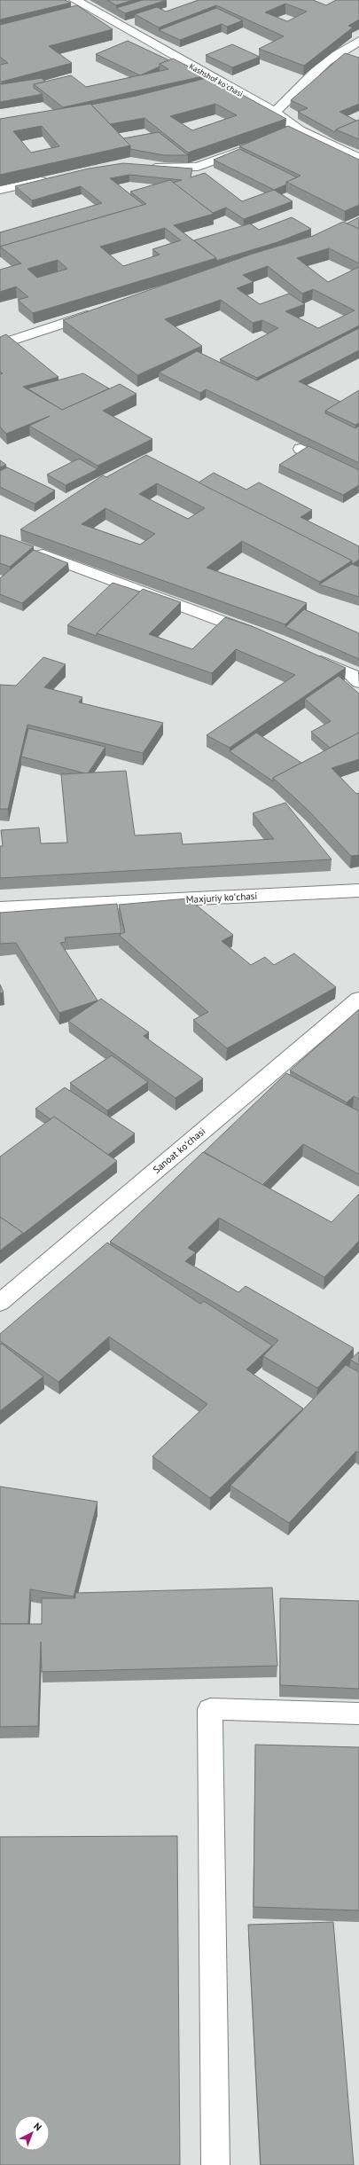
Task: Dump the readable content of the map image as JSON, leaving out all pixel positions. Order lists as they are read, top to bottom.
{
  "streets": {
    "street": ["Kashshof koʻchasi", "Maxjuriy koʻchasi", "Sanoat koʻchasi"]
  },
  "north": "top right"
}
